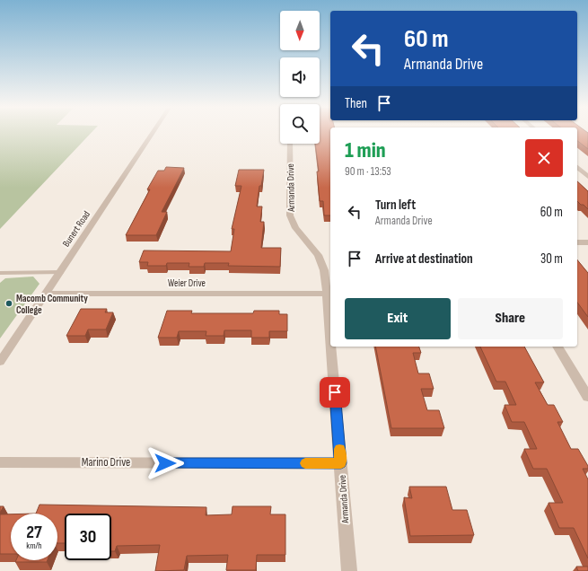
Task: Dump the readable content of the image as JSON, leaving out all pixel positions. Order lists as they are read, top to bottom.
{
  "streets": {
    "street": [
      "Armanda Drive",
      "Bunert Road",
      "Weier Drive",
      "Marino Drive"
    ]
  },
  "crossings": [
    ["Armanda Drive", "Weier Drive"],
    ["Armanda Drive", "Marino Drive"],
    ["Bunert Road", "Weier Drive"]
  ],
  "places": ["Macomb Community College"],
  "north": "bottom",
  "page": {
    "turn": ["60 m", "Armanda Drive"],
    "then": "Then",
    "heading": ["1 min", "90 m · 13:53"],
    "list": [
      {
        "name": "Turn left",
        "note": "Armanda Drive",
        "value": "60 m"
      },
      {
        "name": "Arrive at destination",
        "value": "30 m"
      }
    ],
    "buttons": ["Exit", "Share"],
    "speed": "27 km/h",
    "limit": "30"
  }
}
